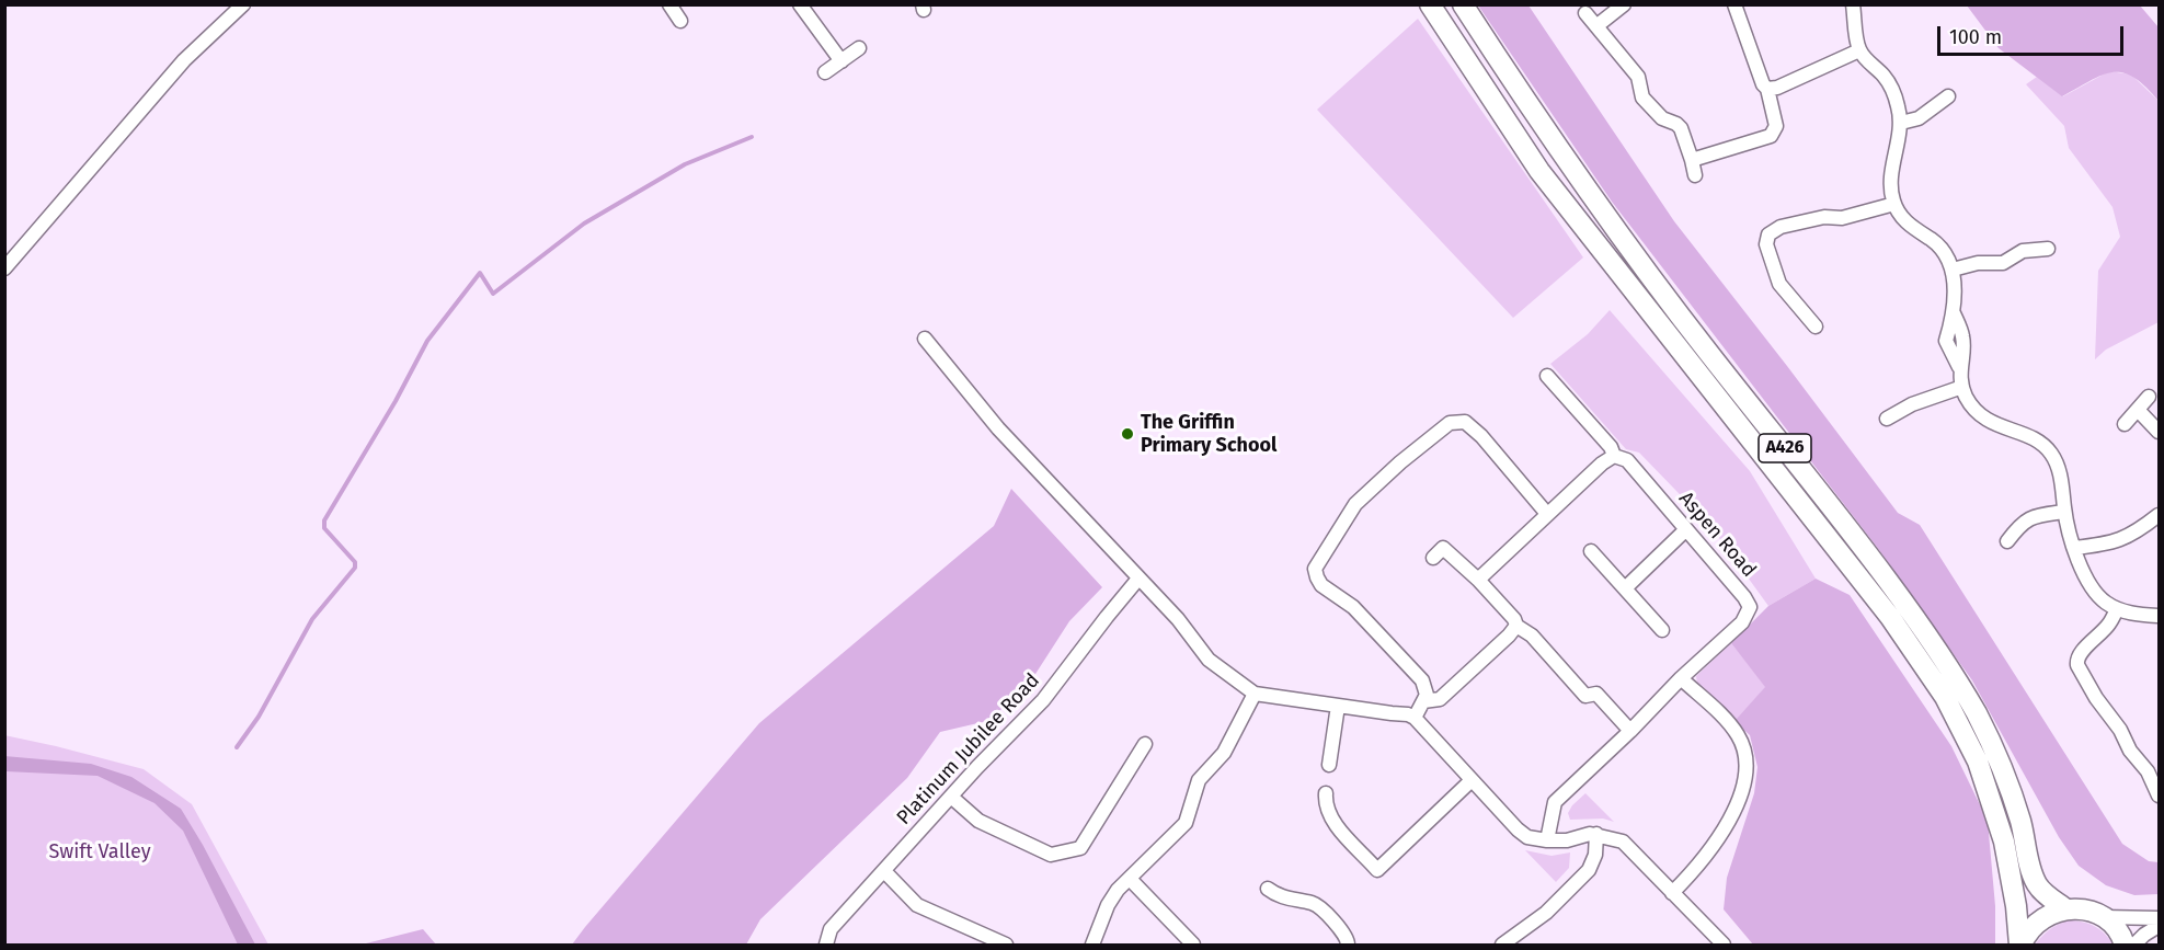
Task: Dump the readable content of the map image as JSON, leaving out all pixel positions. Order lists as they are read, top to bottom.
{
  "streets": {
    "highway": ["A426"],
    "street": ["Aspen Road", "Platinum Jubilee Road"]
  },
  "parks": ["Swift Valley"],
  "places": ["The Griffin Primary School"],
  "scale_bar": "100 m"
}
